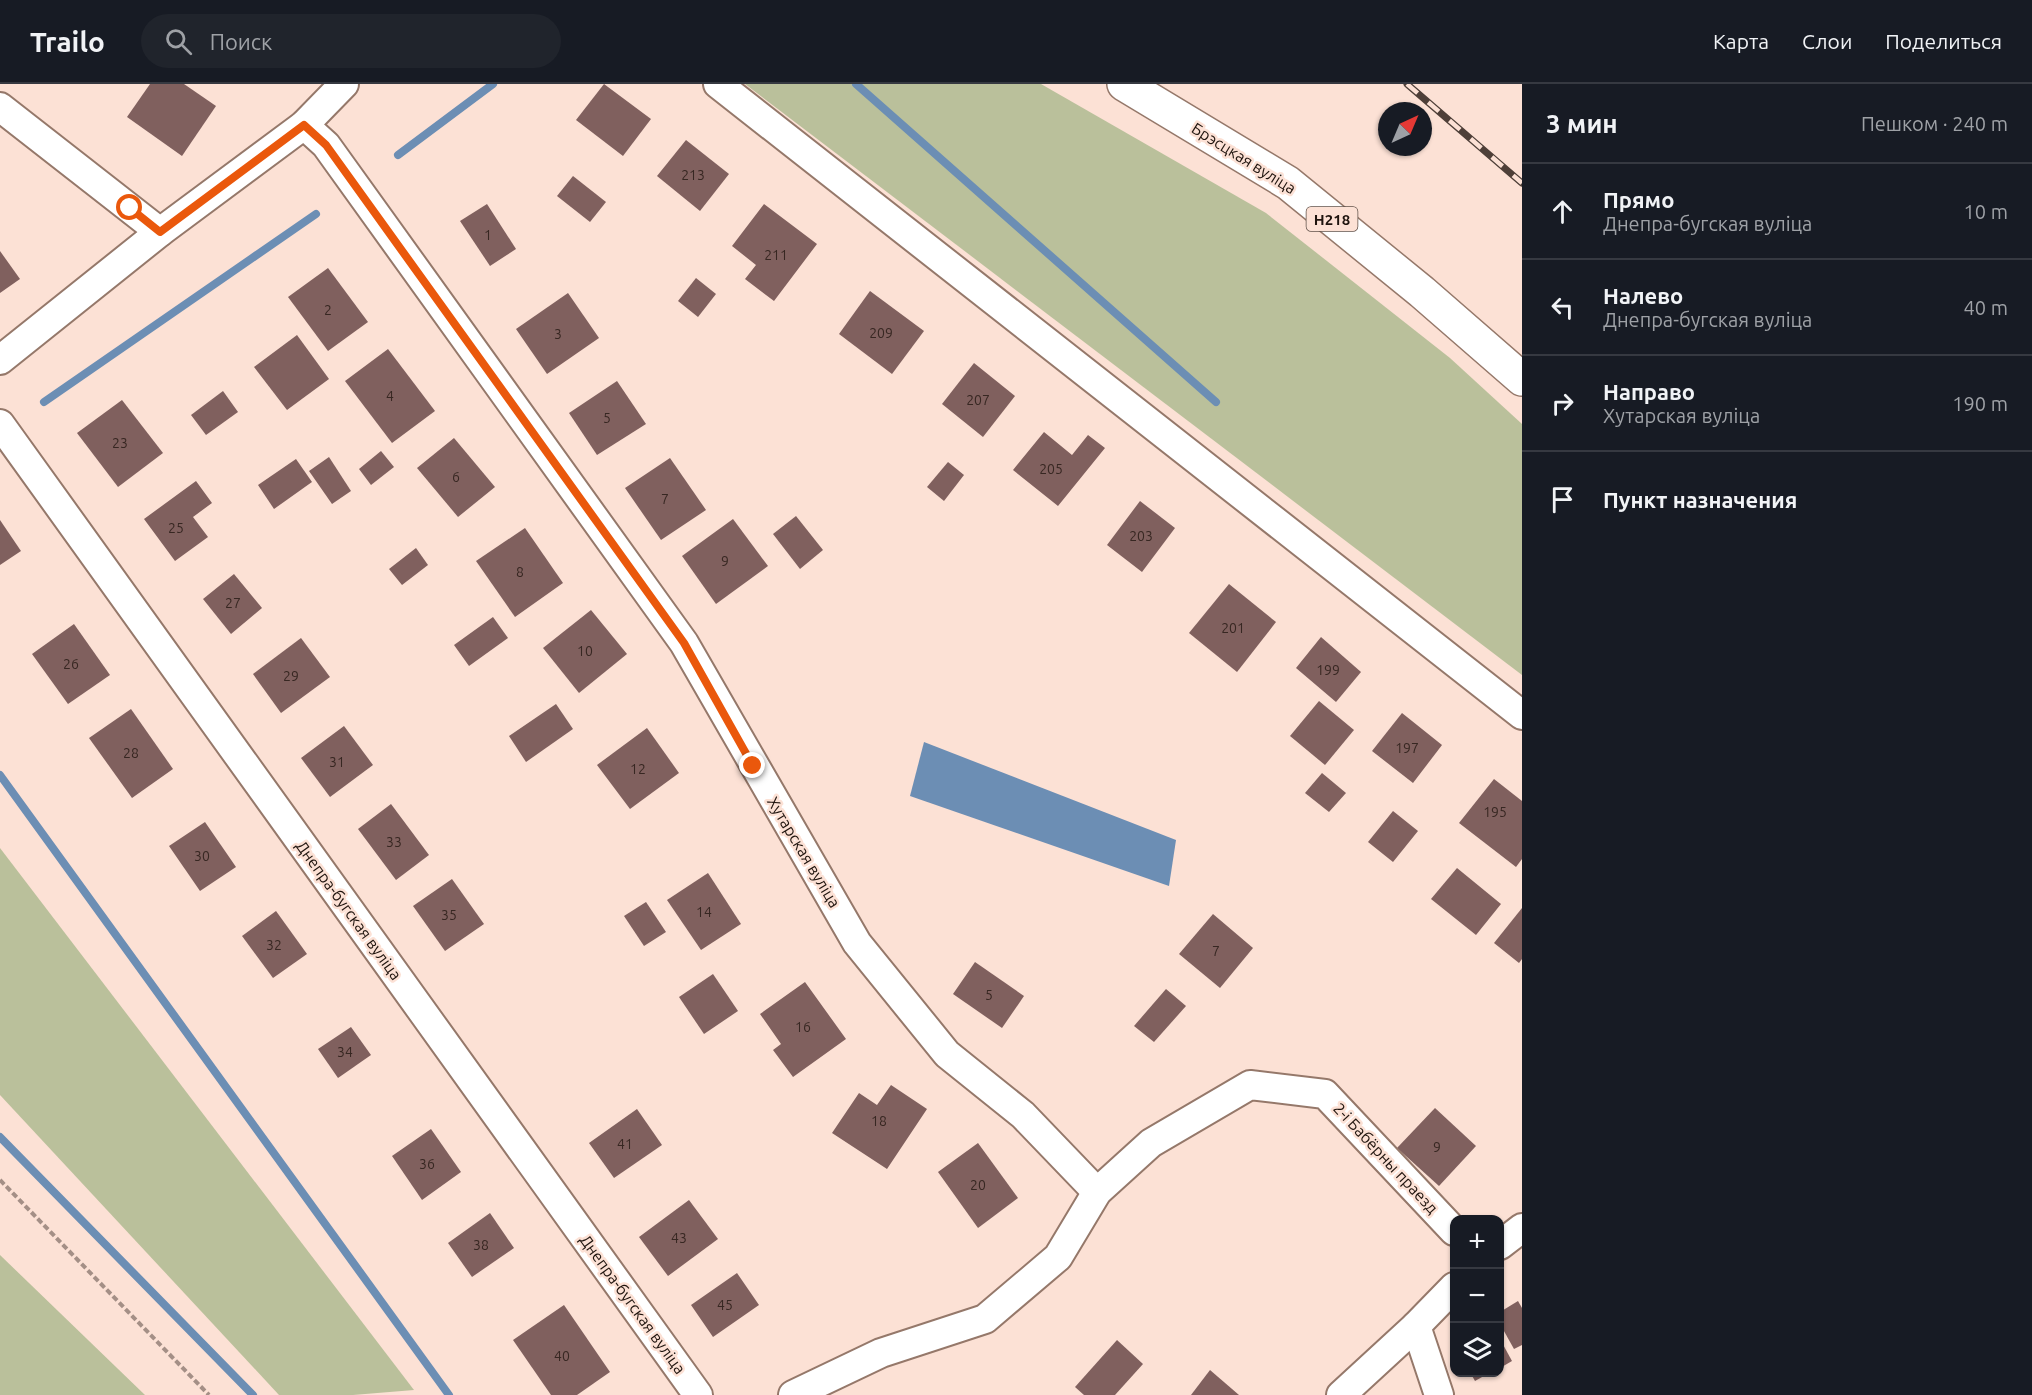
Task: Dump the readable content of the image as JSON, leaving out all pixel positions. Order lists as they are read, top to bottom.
{
  "streets": {
    "main road": ["Брэсцкая вуліца", "Н218"],
    "street": ["Хутарская вуліца", "Днепра-бугская вуліца", "2-і Бабёрны праезд"]
  },
  "crossings": [
    ["Хутарская вуліца", "2-і Бабёрны праезд"]
  ],
  "house_numbers": [
    "213",
    "1",
    "211",
    "2",
    "209",
    "3",
    "4",
    "207",
    "5",
    "23",
    "205",
    "6",
    "7",
    "25",
    "203",
    "9",
    "8",
    "27",
    "201",
    "10",
    "26",
    "199",
    "29",
    "197",
    "28",
    "31",
    "12",
    "195",
    "33",
    "30",
    "14",
    "35",
    "32",
    "7",
    "5",
    "16",
    "34",
    "18",
    "41",
    "9",
    "36",
    "20",
    "43",
    "38",
    "45",
    "40"
  ],
  "north": "top right",
  "page": {
    "header": "Trailo",
    "search": "Поиск",
    "nav": ["Карта", "Слои", "Поделиться"],
    "heading": ["3 мин", "Пешком · 240 m"],
    "list": [
      ["Прямо", "Днепра-бугская вуліца", "10 m"],
      ["Налево", "Днепра-бугская вуліца", "40 m"],
      ["Направо", "Хутарская вуліца", "190 m"],
      "Пункт назначения"
    ],
    "map_buttons": ["+", "−"]
  }
}
